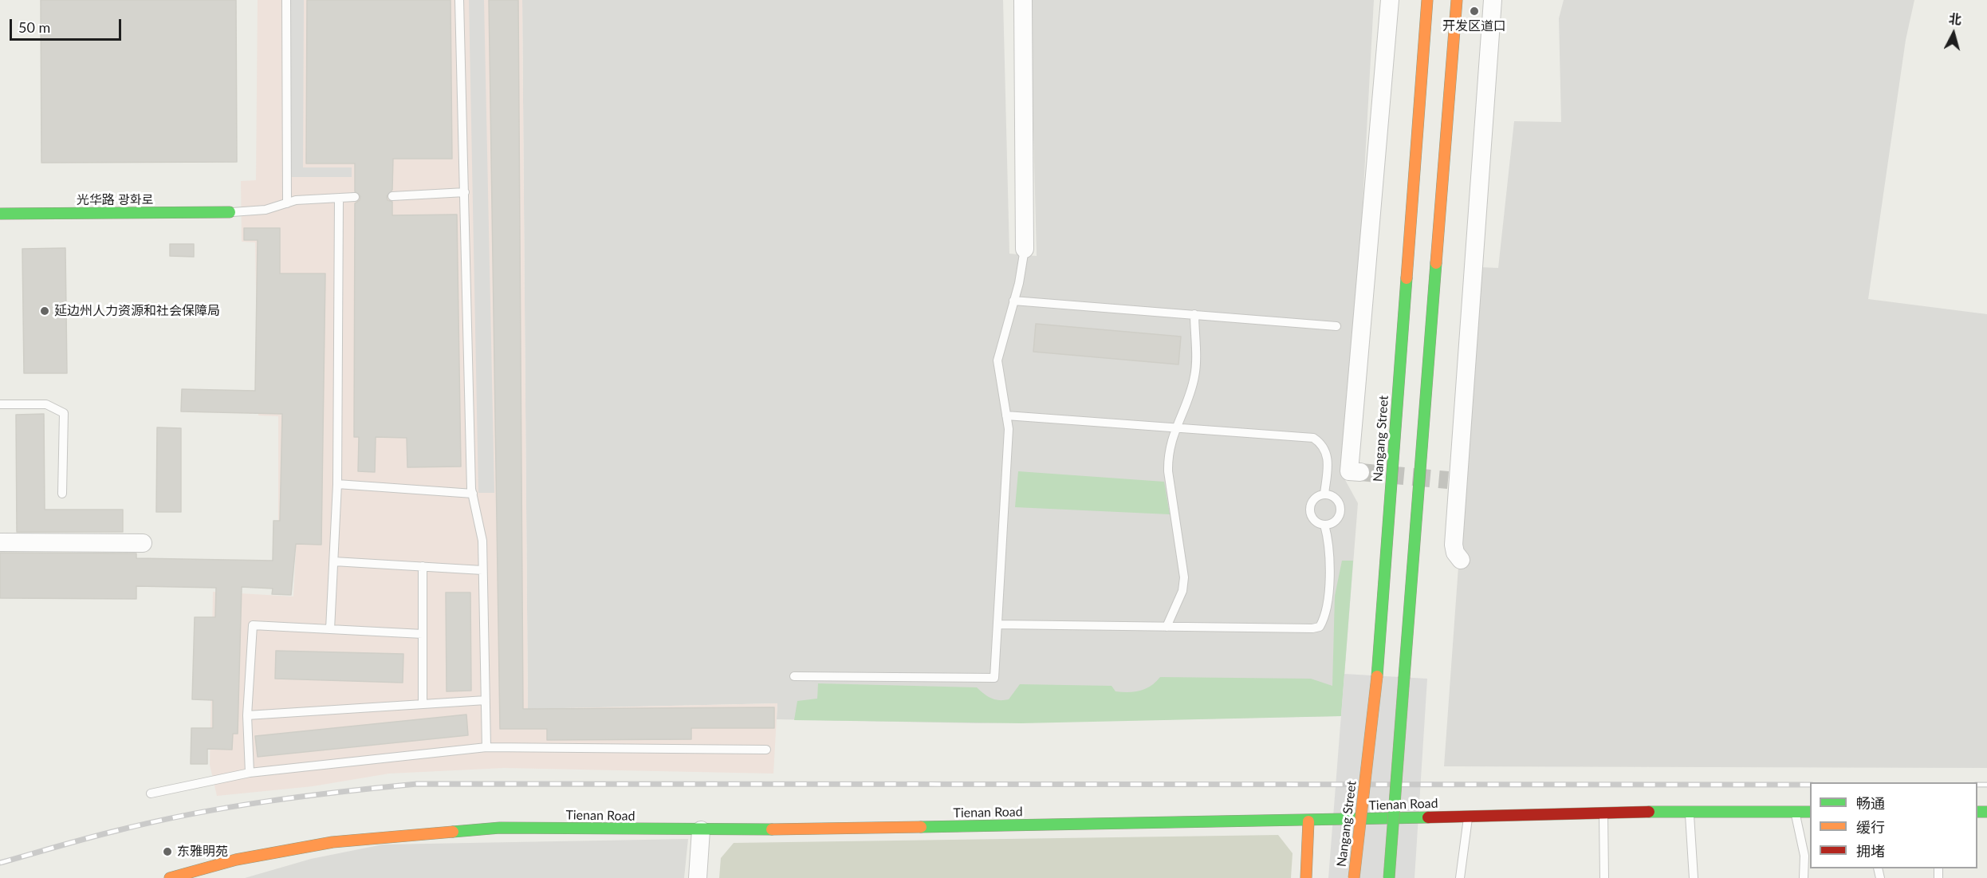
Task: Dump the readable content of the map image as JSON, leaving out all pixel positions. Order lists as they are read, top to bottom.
{
  "streets": {
    "street": ["光华路 광화로", "Nangang Street", "Tienan Road"]
  },
  "places": ["开发区道口", "延边州人力资源和社会保障局", "东雅明苑"],
  "legend": ["畅通", "缓行", "拥堵"],
  "scale_bar": "50 m",
  "north": "top"
}
